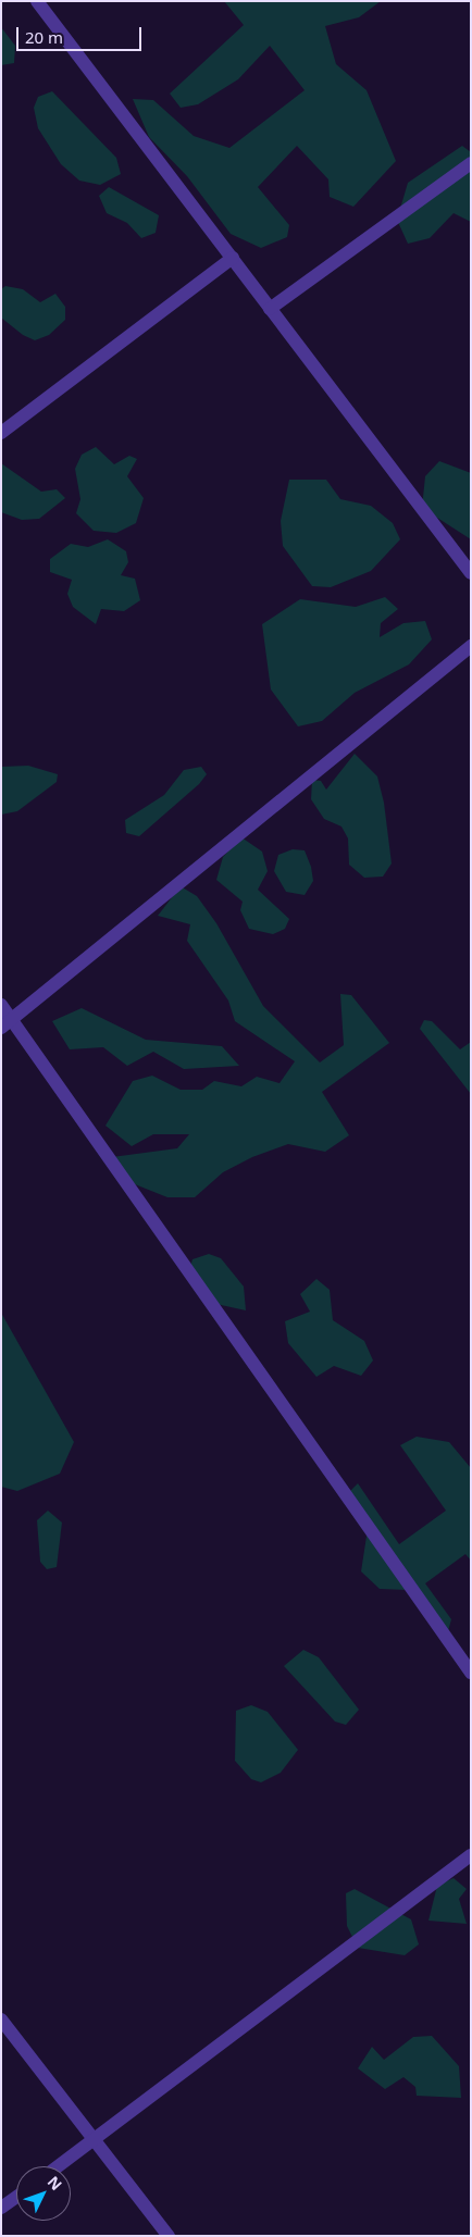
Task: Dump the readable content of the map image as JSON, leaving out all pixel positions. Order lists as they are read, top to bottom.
{
  "scale_bar": "20 m",
  "north": "top right"
}
